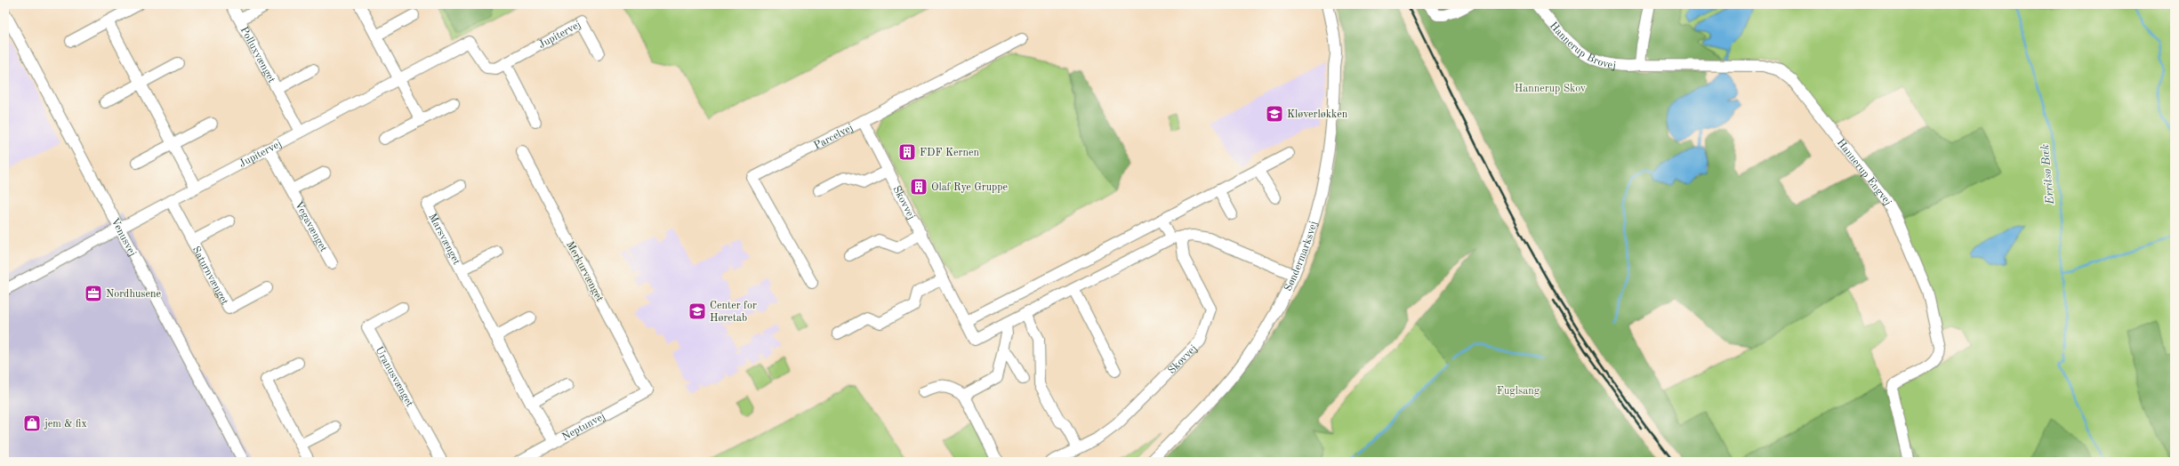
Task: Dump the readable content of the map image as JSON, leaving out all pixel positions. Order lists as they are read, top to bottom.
{
  "streets": {
    "street": [
      "Jupitervej",
      "Hannerup Brovej",
      "Polluxvænget",
      "Parcelvej",
      "Hannerup Engvej",
      "Skovvej",
      "Vegavænget",
      "Venusvej",
      "Marsvænget",
      "Søndermarksvej",
      "Merkurvænget",
      "Saturnvænget",
      "Uranusvænget",
      "Neptunvej"
    ]
  },
  "crossings": [
    ["Jupitervej", "Polluxvænget"],
    ["Jupitervej", "Vegavænget"],
    ["Jupitervej", "Venusvej"],
    ["Jupitervej", "Saturnvænget"],
    ["Hannerup Brovej", "Hannerup Engvej"],
    ["Parcelvej", "Skovvej"],
    ["Marsvænget", "Neptunvej"],
    ["Merkurvænget", "Neptunvej"]
  ],
  "water": ["Erritsø Bæk"],
  "parks": ["Hannerup Skov", "Fuglsang"],
  "places": {
    "school or university": ["Kløverløkken", "Center for Høretab"],
    "building": ["FDF Kernen", "Olaf Rye Gruppe"],
    "office": ["Nordhusene"],
    "shop": ["jem & fix"]
  }
}
